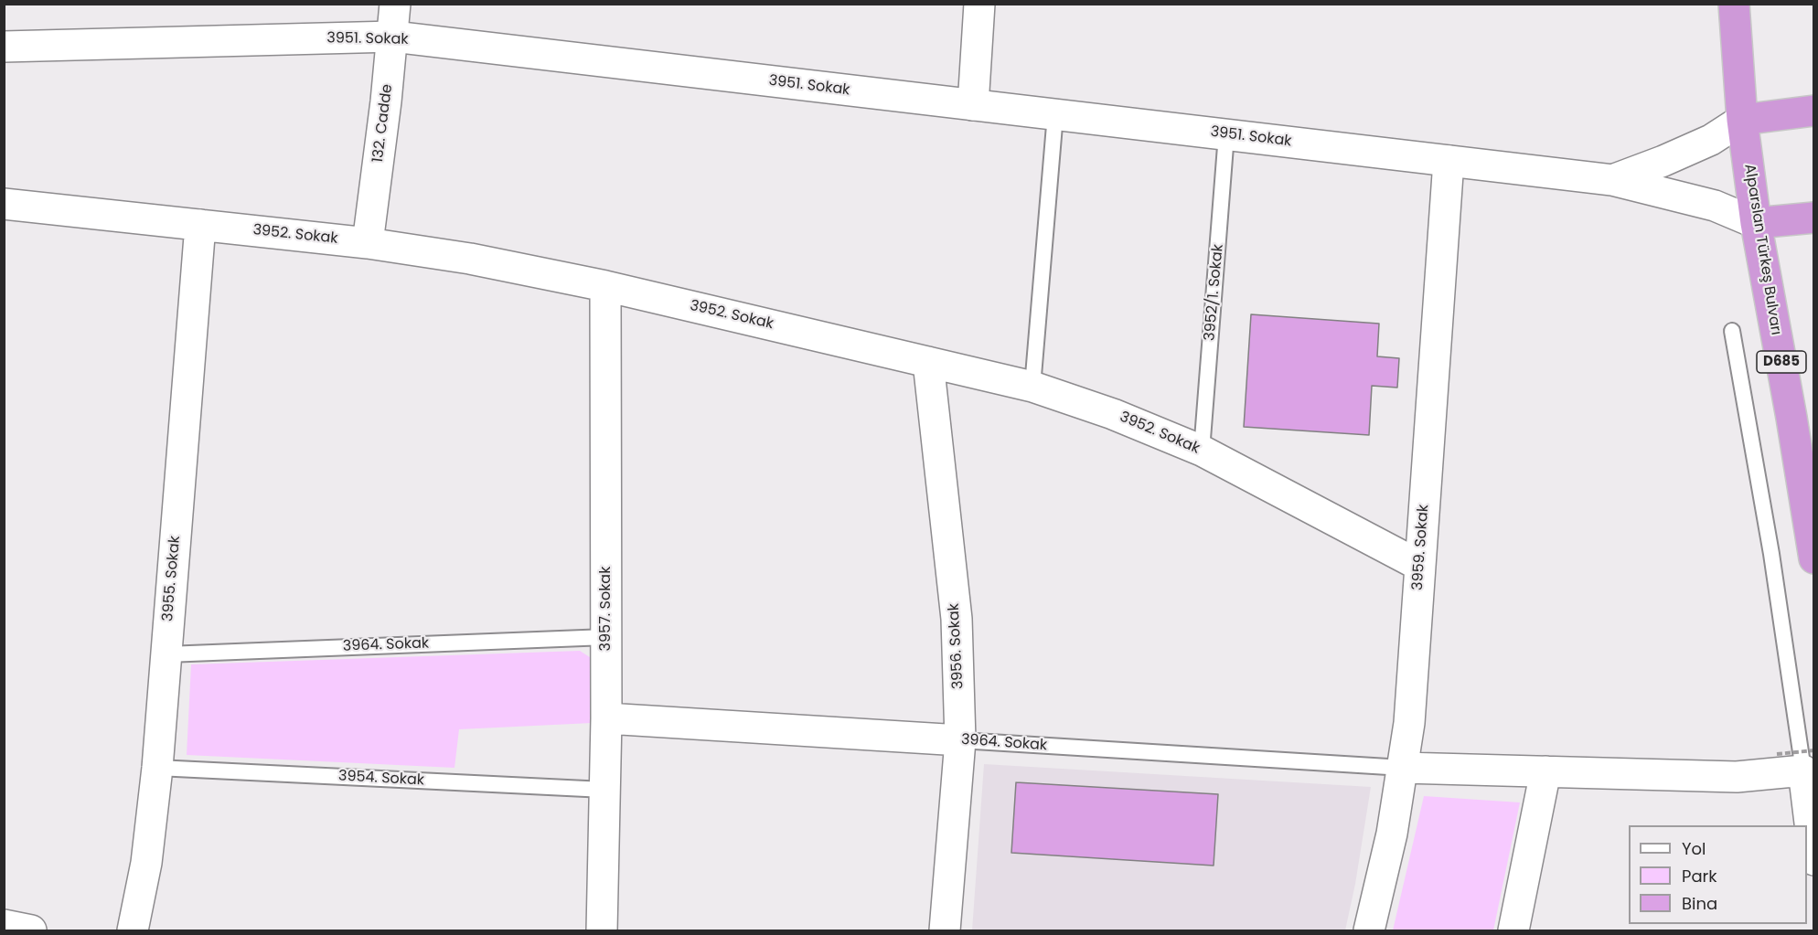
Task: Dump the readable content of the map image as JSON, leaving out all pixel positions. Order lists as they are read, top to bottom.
{
  "streets": {
    "highway": ["Alparslan Türkeş Bulvarı", "D685"],
    "street": [
      "3951. Sokak",
      "132. Cadde",
      "3952. Sokak",
      "3959. Sokak",
      "3955. Sokak",
      "3957. Sokak",
      "3964. Sokak",
      "3956. Sokak"
    ],
    "lane": ["3952/1. Sokak", "3954. Sokak"]
  },
  "crossings": [
    ["3951. Sokak", "132. Cadde"],
    ["3951. Sokak", "Alparslan Türkeş Bulvarı"],
    ["3951. Sokak", "3952/1. Sokak"],
    ["3951. Sokak", "3959. Sokak"],
    ["132. Cadde", "3952. Sokak"],
    ["3952. Sokak", "3952/1. Sokak"],
    ["3952. Sokak", "3959. Sokak"],
    ["3952. Sokak", "3955. Sokak"],
    ["3952. Sokak", "3957. Sokak"],
    ["3952. Sokak", "3956. Sokak"],
    ["3959. Sokak", "3964. Sokak"],
    ["3955. Sokak", "3964. Sokak"],
    ["3955. Sokak", "3954. Sokak"],
    ["3957. Sokak", "3964. Sokak"],
    ["3957. Sokak", "3954. Sokak"],
    ["3964. Sokak", "3956. Sokak"]
  ],
  "legend": ["Yol", "Park", "Bina"]
}
